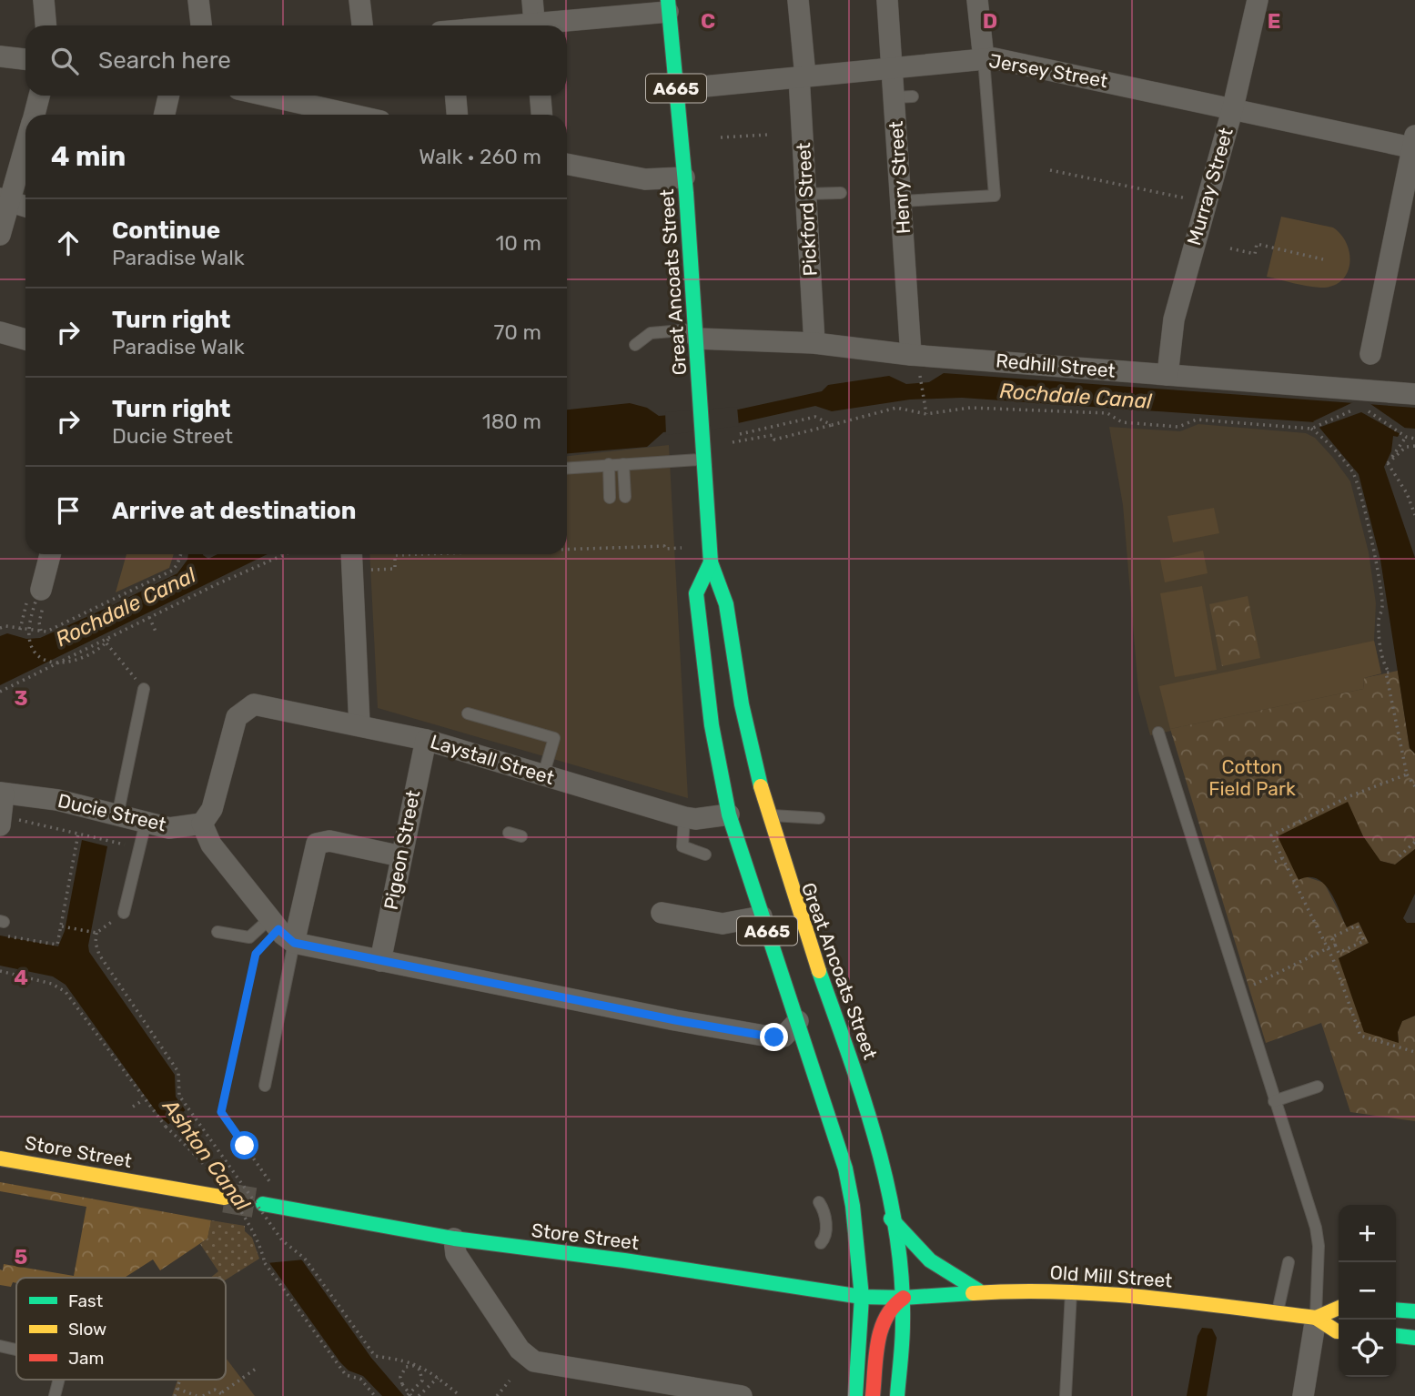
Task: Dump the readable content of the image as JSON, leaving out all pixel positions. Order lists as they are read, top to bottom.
{
  "streets": {
    "main road": [
      "A665",
      "Great Ancoats Street",
      "Store Street",
      "Old Mill Street"
    ],
    "street": [
      "Jersey Street",
      "Henry Street",
      "Murray Street",
      "Pickford Street",
      "Redhill Street",
      "Laystall Street",
      "Ducie Street",
      "Pigeon Street"
    ]
  },
  "crossings": [
    ["Jersey Street", "Henry Street"],
    ["Jersey Street", "Murray Street"],
    ["Jersey Street", "Pickford Street"],
    ["Jersey Street", "Great Ancoats Street"],
    ["Henry Street", "Redhill Street"],
    ["Murray Street", "Redhill Street"],
    ["Pickford Street", "Redhill Street"],
    ["Great Ancoats Street", "Redhill Street"],
    ["Great Ancoats Street", "Laystall Street"],
    ["Great Ancoats Street", "Store Street"],
    ["Great Ancoats Street", "Old Mill Street"],
    ["Laystall Street", "Ducie Street"],
    ["Laystall Street", "Pigeon Street"],
    ["Store Street", "Old Mill Street"]
  ],
  "water": ["Rochdale Canal", "Ashton Canal"],
  "parks": ["Cotton Field Park"],
  "legend": ["Fast", "Slow", "Jam"],
  "page": {
    "search": "Search here",
    "heading": ["4 min", "Walk · 260 m"],
    "list": [
      ["Continue", "Paradise Walk", "10 m"],
      ["Turn right", "Paradise Walk", "70 m"],
      ["Turn right", "Ducie Street", "180 m"],
      "Arrive at destination"
    ],
    "map_buttons": ["+", "−"]
  },
  "grid": {
    "columns": ["C", "D", "E"],
    "rows": ["3", "4", "5"]
  }
}
